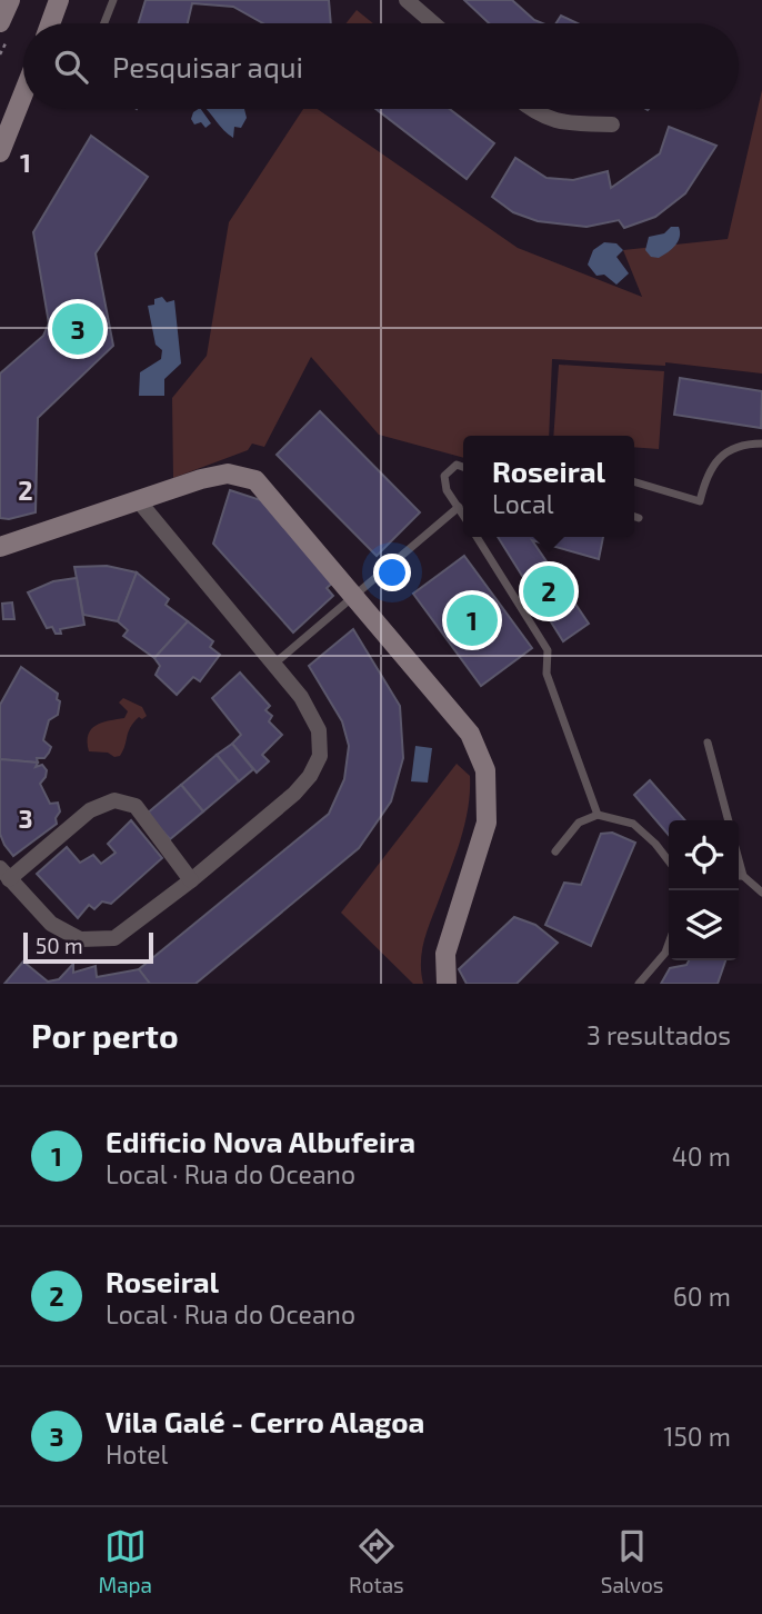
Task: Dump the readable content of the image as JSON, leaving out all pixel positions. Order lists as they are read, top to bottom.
{
  "scale_bar": "50 m",
  "page": {
    "search": "Pesquisar aqui",
    "pins": ["3", "2", "1"],
    "popup": ["Roseiral", "Local"],
    "scale": "50 m",
    "heading": ["Por perto", "3 resultados"],
    "list": [
      {
        "mark": "1",
        "name": "Edificio Nova Albufeira",
        "note": "Local · Rua do Oceano",
        "value": "40 m"
      },
      {
        "mark": "2",
        "name": "Roseiral",
        "note": "Local · Rua do Oceano",
        "value": "60 m"
      },
      {
        "mark": "3",
        "name": "Vila Galé - Cerro Alagoa",
        "note": "Hotel",
        "value": "150 m"
      }
    ],
    "nav": ["Mapa", "Rotas", "Salvos"]
  },
  "grid": {
    "rows": ["1", "2", "3"]
  }
}
